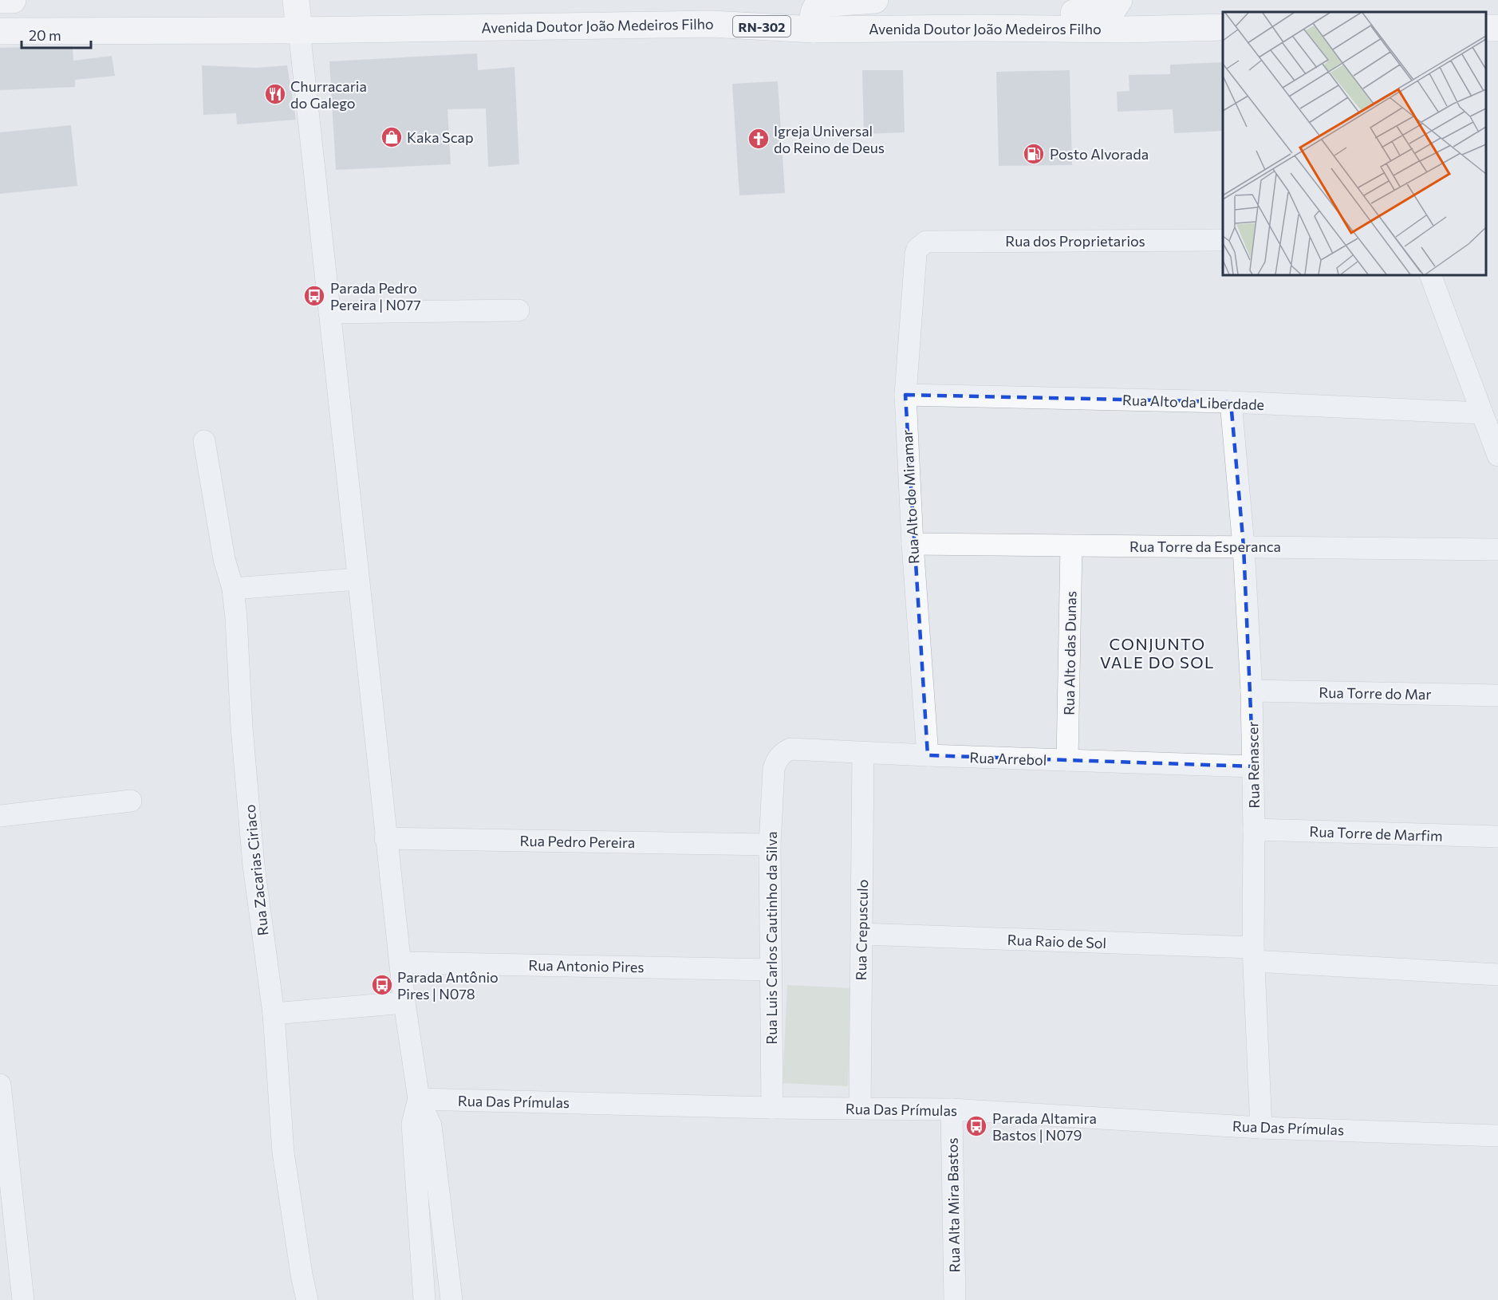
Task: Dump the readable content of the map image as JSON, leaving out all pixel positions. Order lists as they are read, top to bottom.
{
  "streets": {
    "main road": ["Avenida Doutor João Medeiros Filho", "RN-302"],
    "street": [
      "Rua dos Proprietarios",
      "Rua Alto da Liberdade",
      "Rua Alto do Miramar",
      "Rua Torre da Esperanca",
      "Rua Alto das Dunas",
      "Rua Torre do Mar",
      "Rua Arrebol",
      "Rua Renascer",
      "Rua Torre de Marfim",
      "Rua Pedro Pereira",
      "Rua Zacarias Ciriaco",
      "Rua Crepusculo",
      "Rua Luis Carlos Cautinho da Silva",
      "Rua Raio de Sol",
      "Rua Antonio Pires",
      "Rua Das Prímulas",
      "Rua Alta Mira Bastos"
    ]
  },
  "crossings": [
    ["Rua dos Proprietarios", "Rua Alto do Miramar"],
    ["Rua Alto da Liberdade", "Rua Alto do Miramar"],
    ["Rua Alto da Liberdade", "Rua Renascer"],
    ["Rua Alto do Miramar", "Rua Torre da Esperanca"],
    ["Rua Alto do Miramar", "Rua Arrebol"],
    ["Rua Torre da Esperanca", "Rua Alto das Dunas"],
    ["Rua Torre da Esperanca", "Rua Renascer"],
    ["Rua Alto das Dunas", "Rua Arrebol"],
    ["Rua Torre do Mar", "Rua Renascer"],
    ["Rua Arrebol", "Rua Renascer"],
    ["Rua Arrebol", "Rua Crepusculo"],
    ["Rua Arrebol", "Rua Luis Carlos Cautinho da Silva"],
    ["Rua Renascer", "Rua Torre de Marfim"],
    ["Rua Renascer", "Rua Raio de Sol"],
    ["Rua Renascer", "Rua Das Prímulas"],
    ["Rua Pedro Pereira", "Rua Luis Carlos Cautinho da Silva"],
    ["Rua Crepusculo", "Rua Raio de Sol"],
    ["Rua Crepusculo", "Rua Das Prímulas"],
    ["Rua Luis Carlos Cautinho da Silva", "Rua Antonio Pires"],
    ["Rua Luis Carlos Cautinho da Silva", "Rua Das Prímulas"],
    ["Rua Das Prímulas", "Rua Alta Mira Bastos"]
  ],
  "districts": ["CONJUNTO VALE DO SOL"],
  "places": {
    "restaurant": ["Churracaria do Galego"],
    "shop": ["Kaka Scap"],
    "church": ["Igreja Universal do Reino de Deus"],
    "fuel station": ["Posto Alvorada"],
    "bus stop": ["Parada Pedro Pereira | N077", "Parada Antônio Pires | N078", "Parada Altamira Bastos | N079"]
  },
  "scale_bar": "20 m"
}
